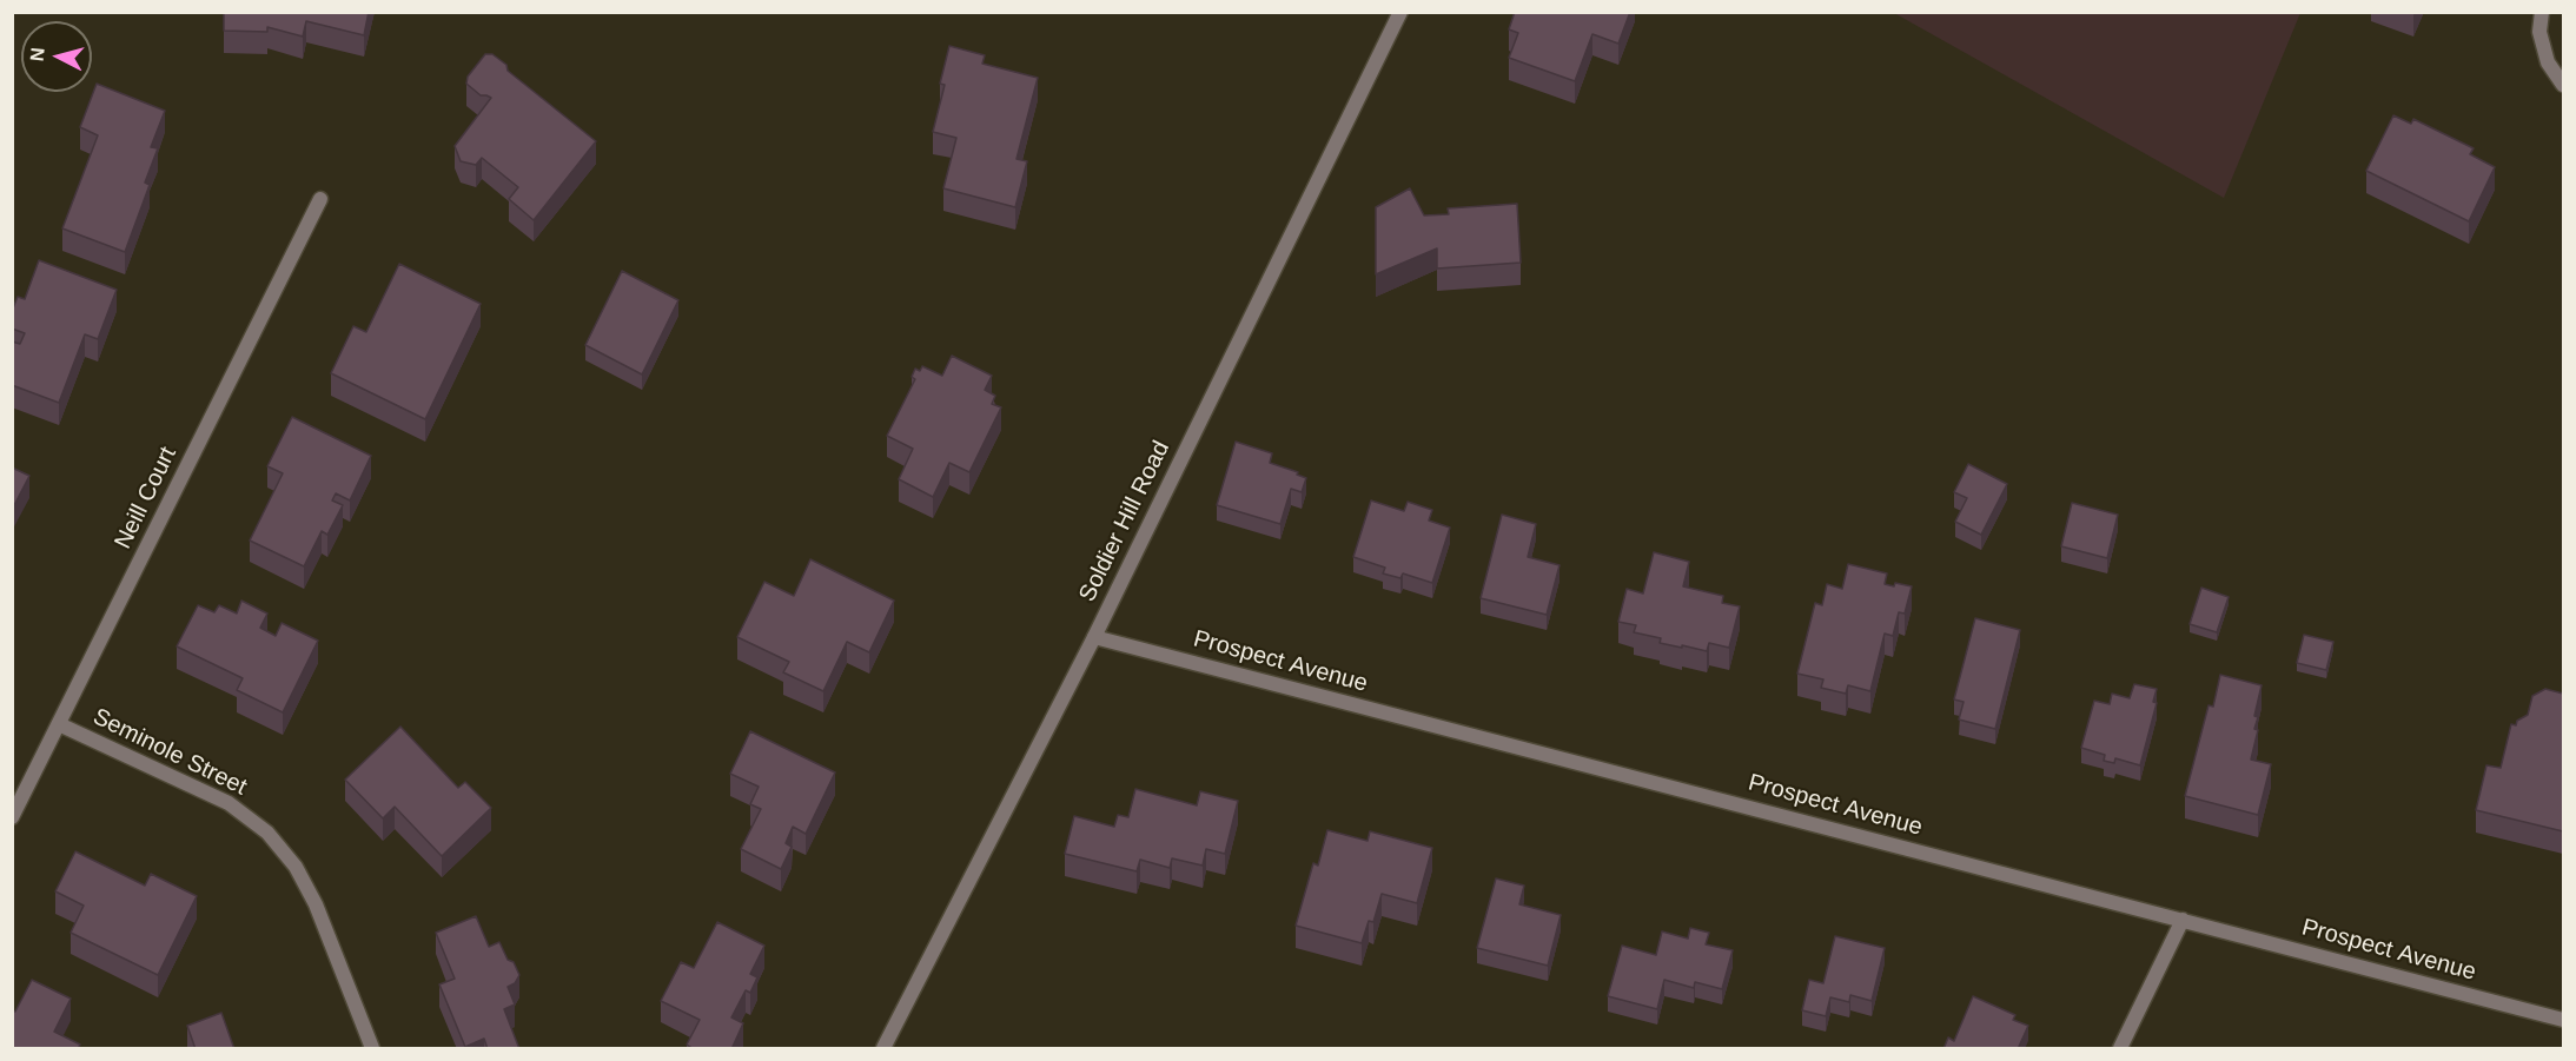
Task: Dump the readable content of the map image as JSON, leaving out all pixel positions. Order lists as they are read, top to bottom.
{
  "streets": {
    "street": [
      "Neill Court",
      "Soldier Hill Road",
      "Prospect Avenue",
      "Seminole Street"
    ]
  },
  "crossings": [
    ["Neill Court", "Seminole Street"],
    ["Soldier Hill Road", "Prospect Avenue"]
  ],
  "north": "left"
}
